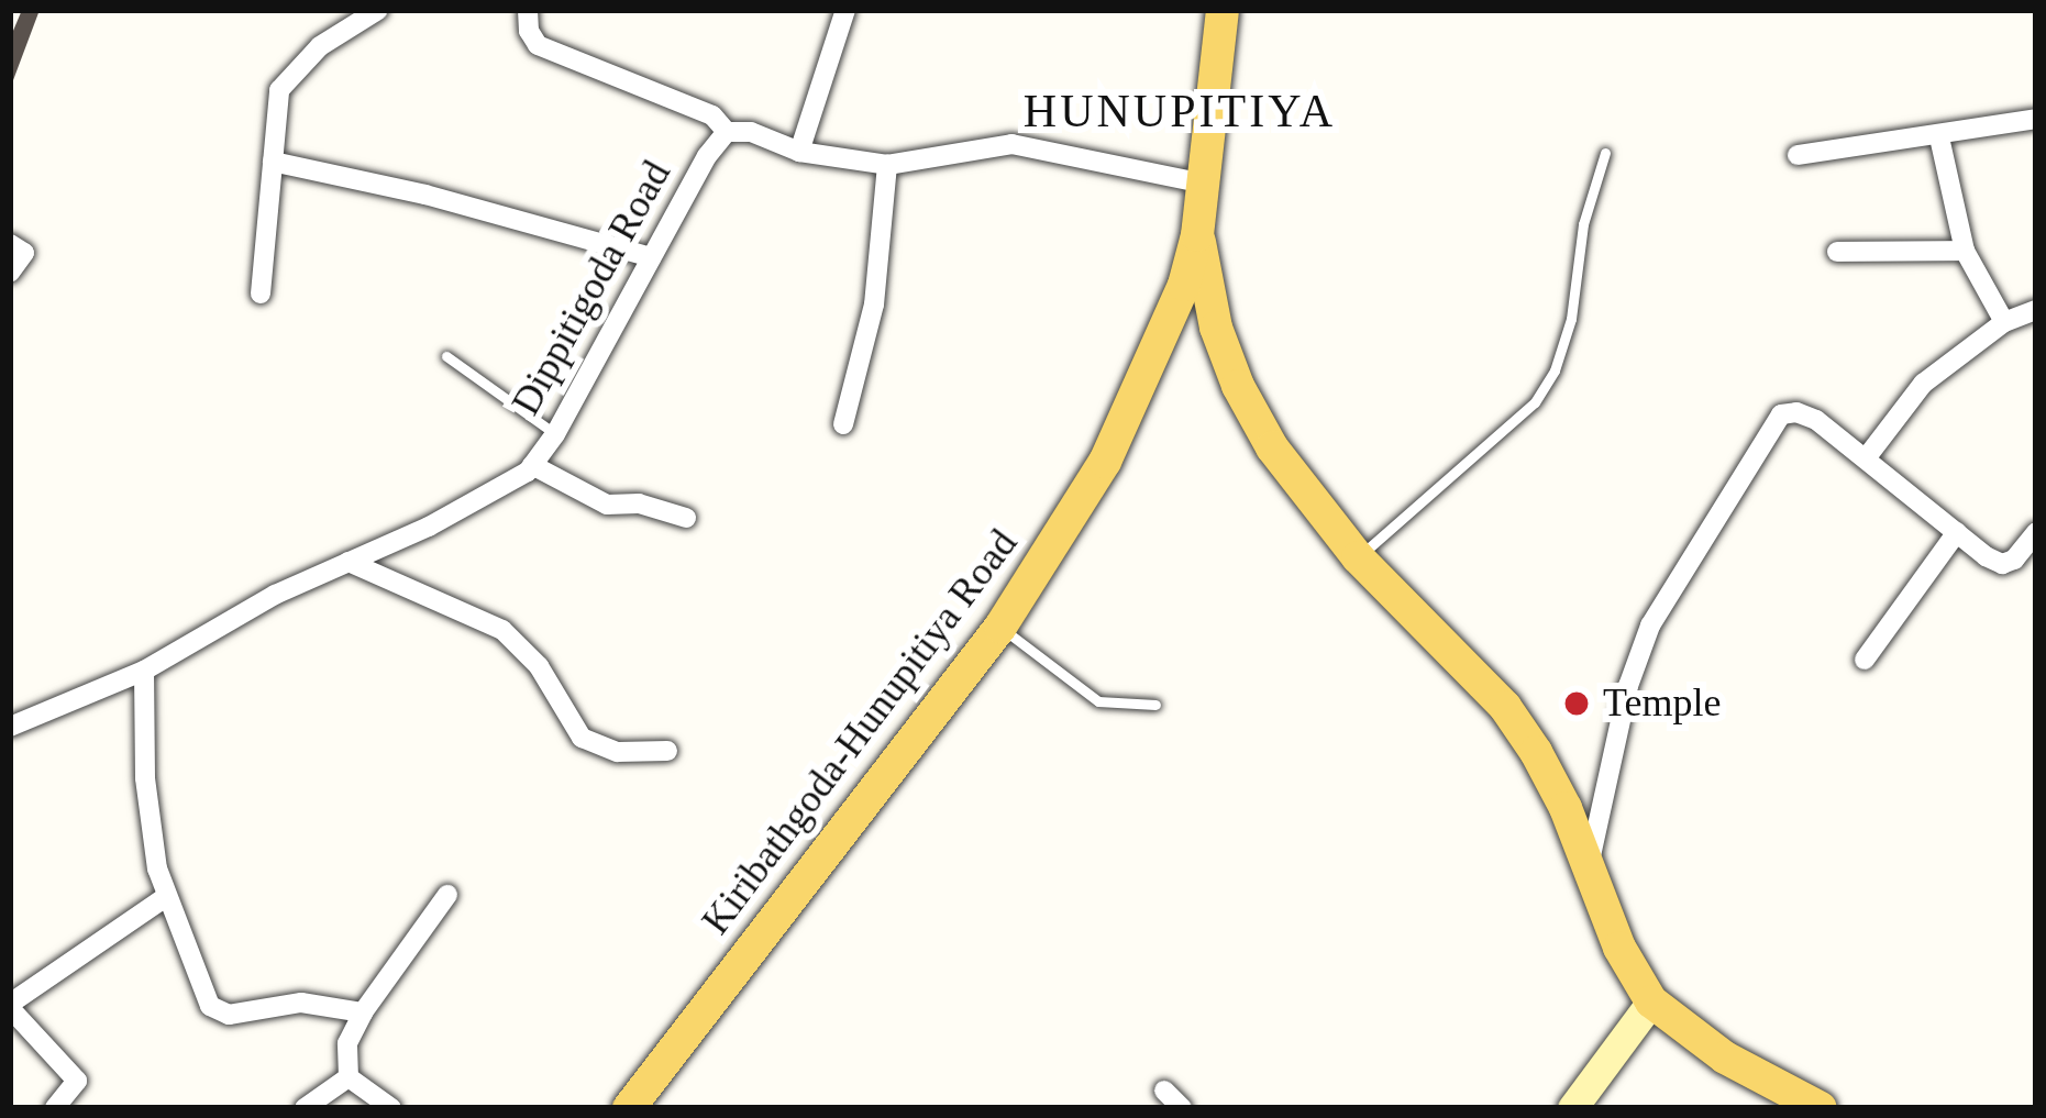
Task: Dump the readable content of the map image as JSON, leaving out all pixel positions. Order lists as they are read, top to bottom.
{
  "streets": {
    "main road": ["Kiribathgoda-Hunupitiya Road"],
    "street": ["Dippitigoda Road"]
  },
  "districts": ["HUNUPITIYA"],
  "places": ["Temple"]
}
